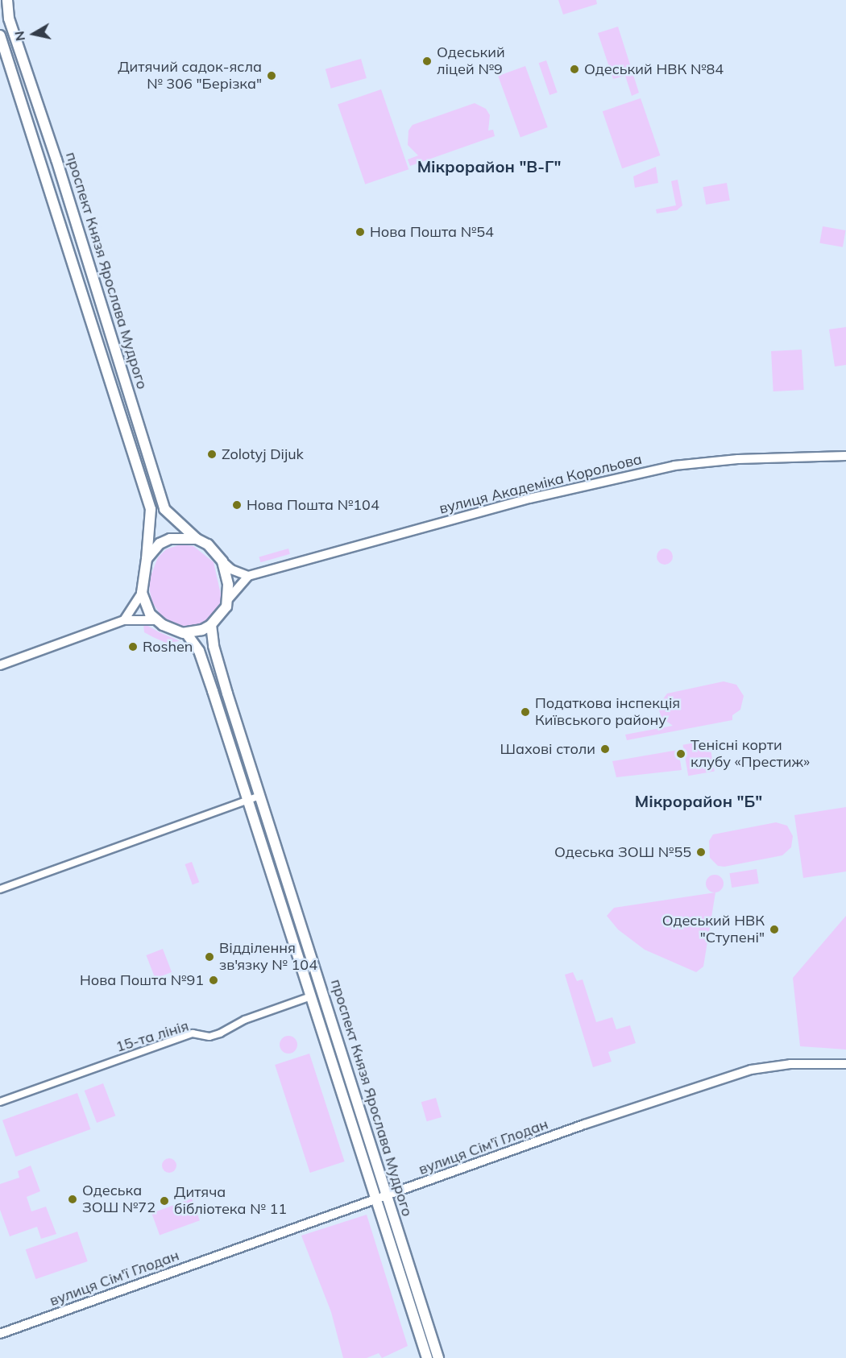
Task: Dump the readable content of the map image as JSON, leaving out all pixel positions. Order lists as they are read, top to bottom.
{
  "streets": {
    "main road": ["проспект Князя Ярослава Мудрого"],
    "street": ["вулиця Академіка Корольова", "15-та лінія", "вулиця Сім'ї Глодан"]
  },
  "crossings": [
    ["проспект Князя Ярослава Мудрого", "15-та лінія"],
    ["проспект Князя Ярослава Мудрого", "вулиця Сім'ї Глодан"]
  ],
  "districts": ["Мікрорайон \"В-Г\"", "Мікрорайон \"Б\""],
  "places": [
    "Одеський ліцей №9",
    "Одеський НВК №84",
    "Дитячий садок-ясла № 306 \"Берізка\"",
    "Нова Пошта №54",
    "Zolotyj Dijuk",
    "Нова Пошта №104",
    "Roshen",
    "Податкова інспекція Київського району",
    "Шахові столи",
    "Тенісні корти клубу «Престиж»",
    "Одеська ЗОШ №55",
    "Одеський НВК \"Ступені\"",
    "Відділення зв'язку № 104",
    "Нова Пошта №91",
    "Одеська ЗОШ №72",
    "Дитяча бібліотека № 11"
  ],
  "north": "left"
}
